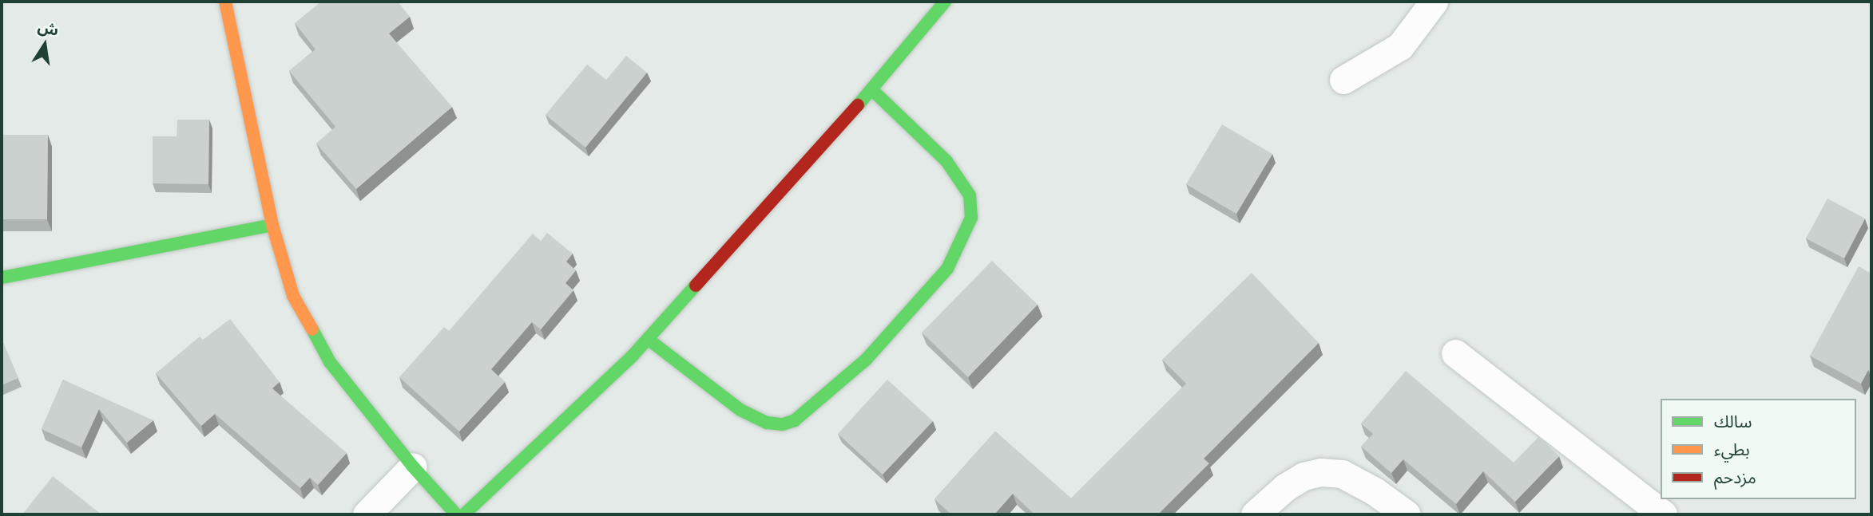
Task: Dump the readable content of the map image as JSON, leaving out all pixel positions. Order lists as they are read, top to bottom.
{
  "legend": ["سالك", "بطيء", "مزدحم"],
  "north": "top"
}
